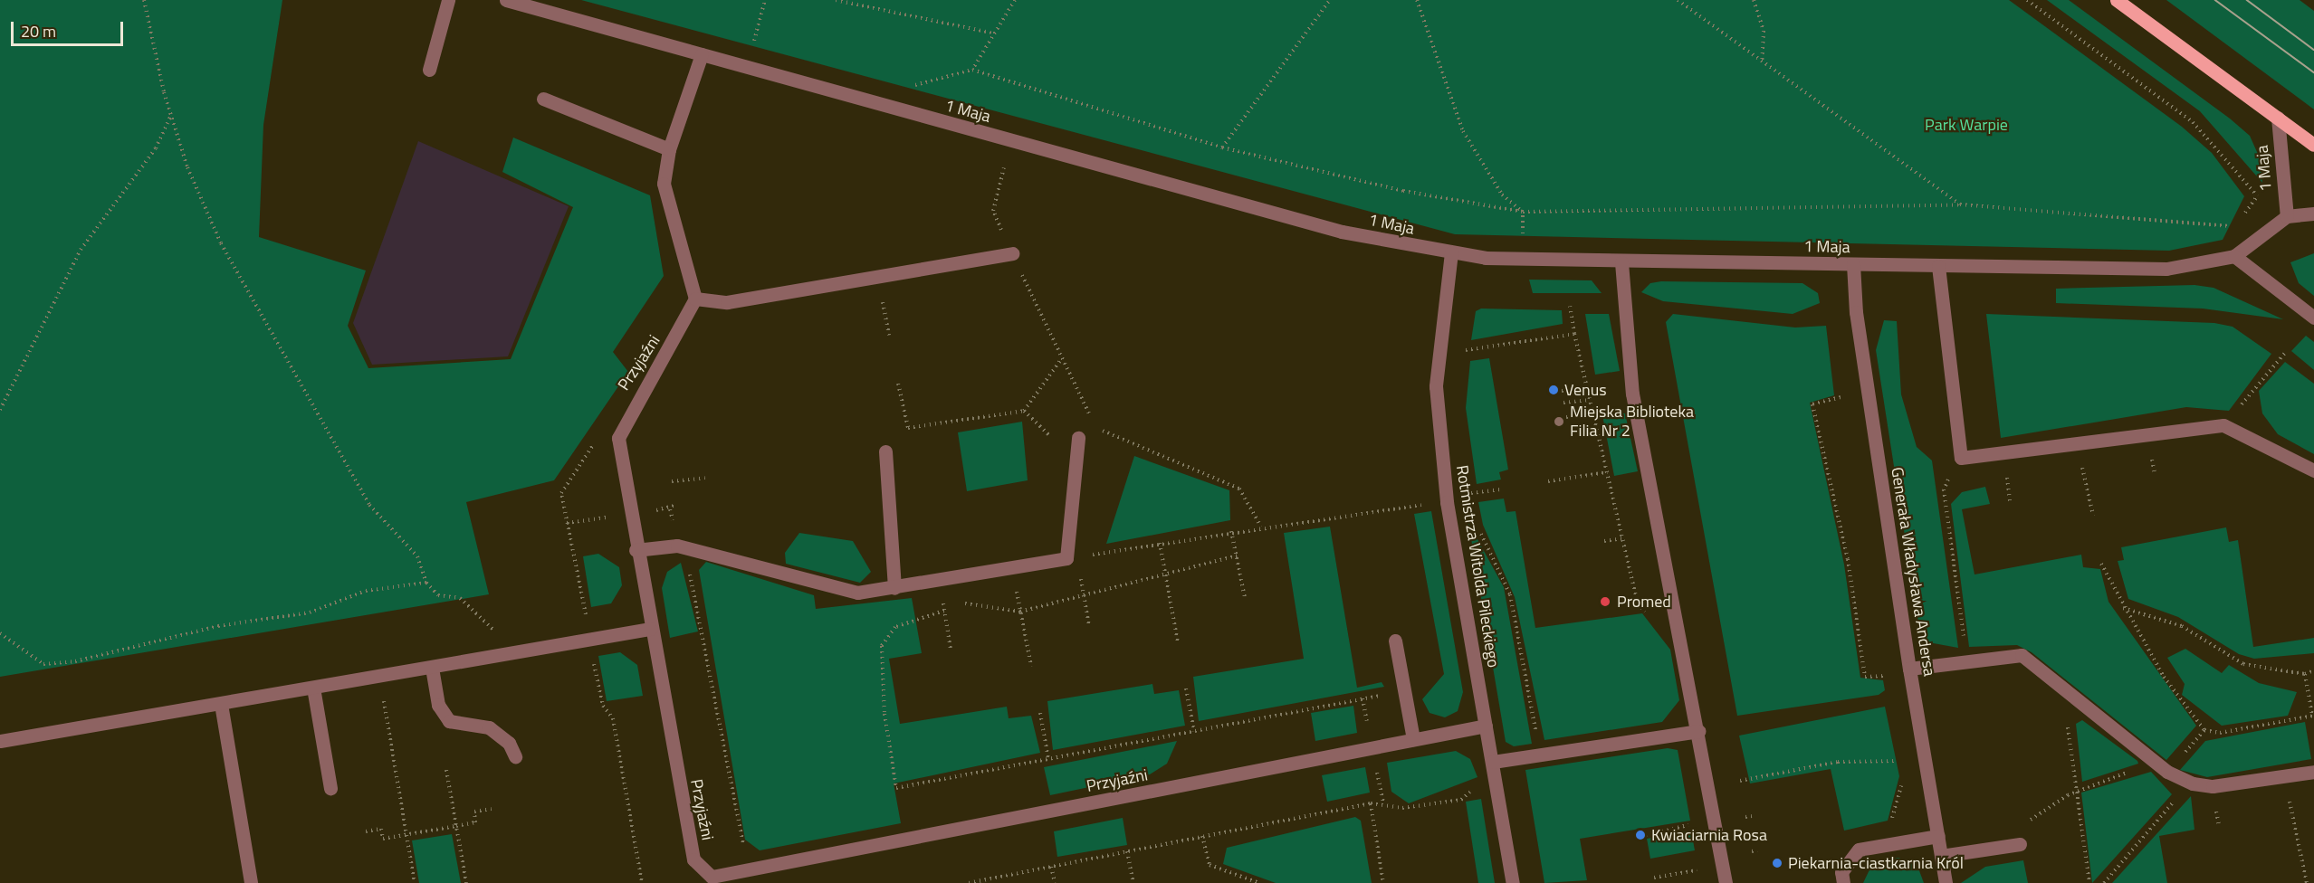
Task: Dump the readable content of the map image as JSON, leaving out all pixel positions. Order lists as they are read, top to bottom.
{
  "streets": {
    "street": [
      "1 Maja",
      "Przyjaźni",
      "Rotmistrza Witolda Pileckiego",
      "Generała Władysława Andersa"
    ]
  },
  "crossings": [
    ["1 Maja", "Rotmistrza Witolda Pileckiego"],
    ["1 Maja", "Generała Władysława Andersa"],
    ["Przyjaźni", "Rotmistrza Witolda Pileckiego"]
  ],
  "parks": ["Park Warpie"],
  "places": [
    "Venus",
    "Miejska Biblioteka Filia Nr 2",
    "Promed",
    "Kwiaciarnia Rosa",
    "Piekarnia-ciastkarnia Król"
  ],
  "scale_bar": "20 m"
}
